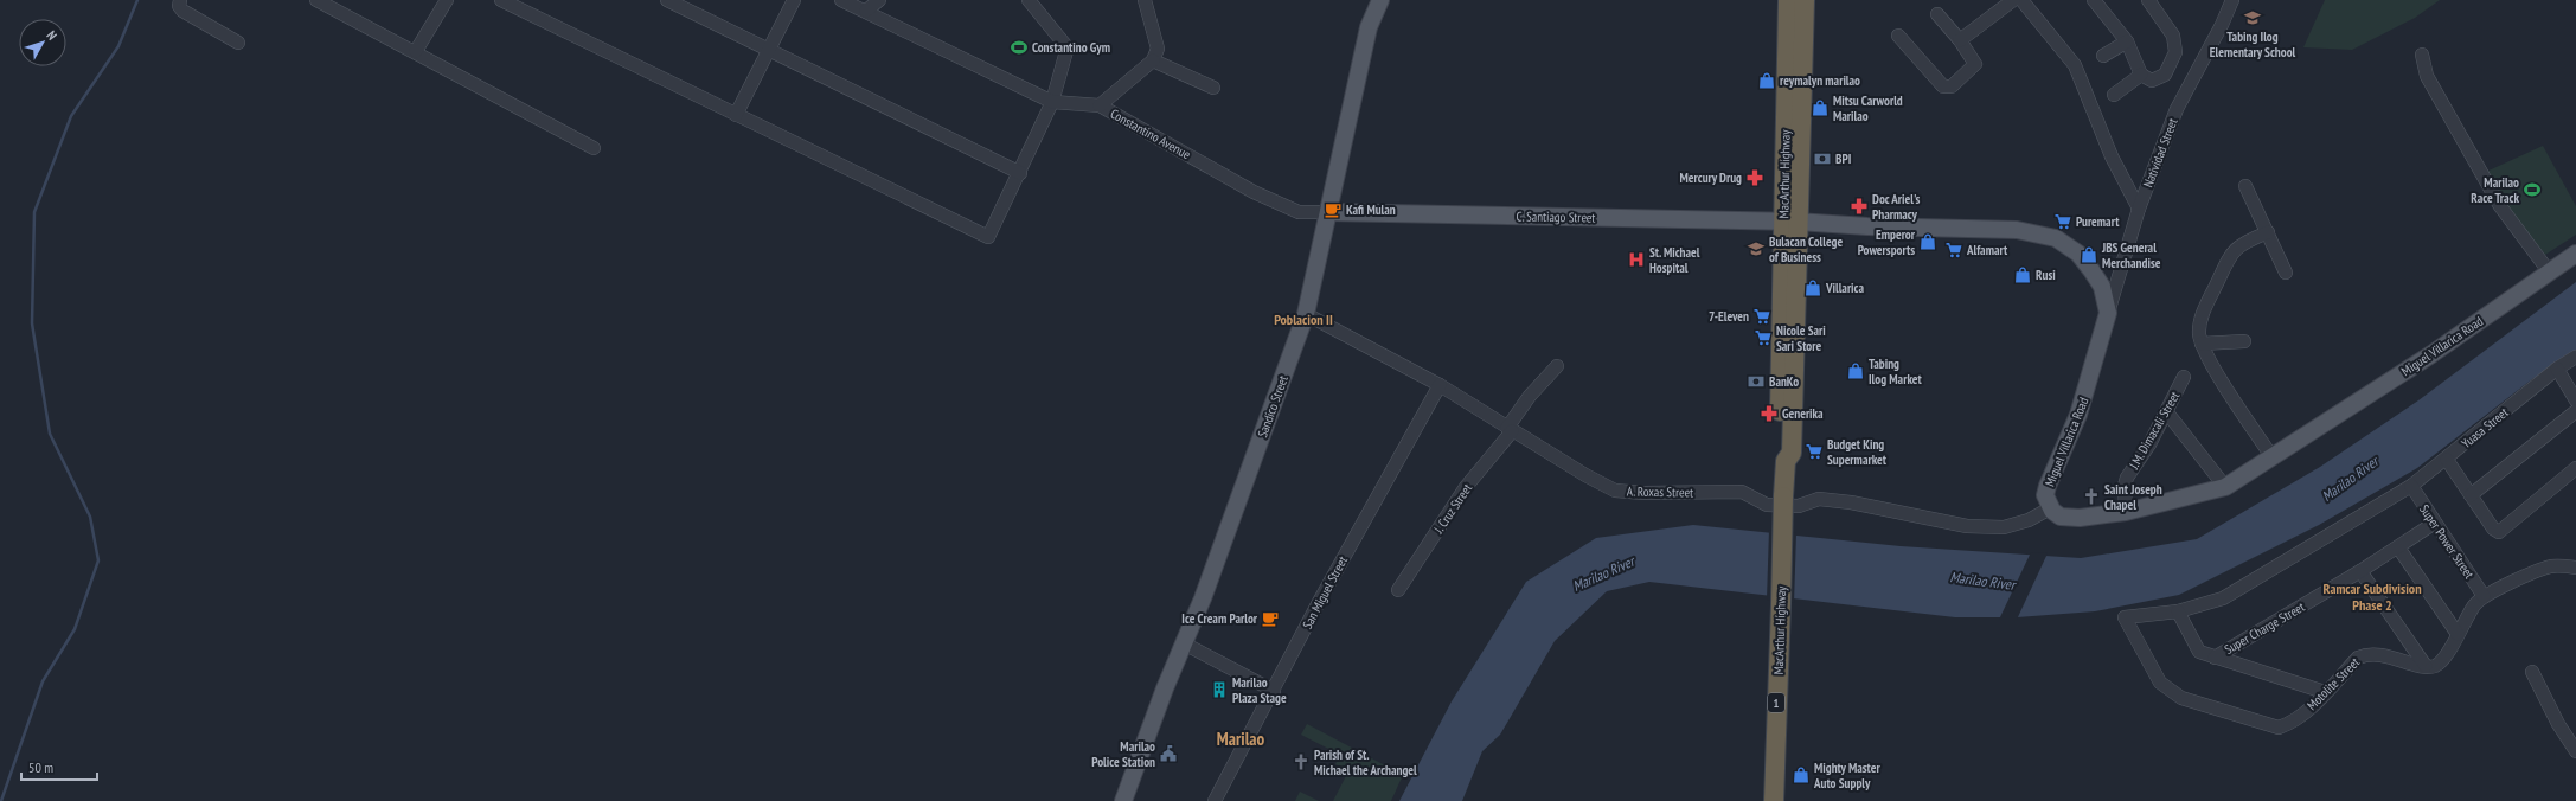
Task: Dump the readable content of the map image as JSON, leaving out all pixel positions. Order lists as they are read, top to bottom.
{
  "streets": {
    "highway": ["MacArthur Highway", "1"],
    "main road": ["C. Santiago Street", "Miguel Villarica Road", "Sandico Street"],
    "street": [
      "Constantino Avenue",
      "Natividad Street",
      "Yuasa Street",
      "J.M. Dimacali Street",
      "A. Roxas Street",
      "J. Cruz Street",
      "Super Power Street",
      "San Miguel Street",
      "Super Charge Street",
      "Motolite Street"
    ]
  },
  "crossings": [
    ["Constantino Avenue", "C. Santiago Street"],
    ["Constantino Avenue", "Sandico Street"],
    ["Natividad Street", "Miguel Villarica Road"],
    ["MacArthur Highway", "C. Santiago Street"],
    ["MacArthur Highway", "Miguel Villarica Road"],
    ["C. Santiago Street", "Miguel Villarica Road"],
    ["C. Santiago Street", "Sandico Street"],
    ["Miguel Villarica Road", "J.M. Dimacali Street"],
    ["Miguel Villarica Road", "A. Roxas Street"],
    ["Sandico Street", "A. Roxas Street"],
    ["Yuasa Street", "Super Power Street"],
    ["Yuasa Street", "Motolite Street"],
    ["A. Roxas Street", "J. Cruz Street"],
    ["A. Roxas Street", "San Miguel Street"],
    ["Super Power Street", "Super Charge Street"]
  ],
  "districts": ["Poblacion II", "Ramcar Subdivision Phase 2", "Marilao"],
  "water": ["Marilao River"],
  "places": {
    "school or university": ["Tabing Ilog Elementary School", "Bulacan College of Business"],
    "sports": ["Constantino Gym", "Marilao Race Track"],
    "shop": [
      "reymalyn marilao",
      "Mitsu Carworld Marilao",
      "Emperor Powersports",
      "JBS General Merchandise",
      "Rusi",
      "Villarica",
      "Tabing Ilog Market",
      "Mighty Master Auto Supply"
    ],
    "bank": ["BPI", "BanKo"],
    "pharmacy": ["Mercury Drug", "Doc Ariel's Pharmacy", "Generika"],
    "cafe": ["Kafi Mulan", "Ice Cream Parlor"],
    "supermarket": [
      "Puremart",
      "Alfamart",
      "7-Eleven",
      "Nicole Sari Sari Store",
      "Budget King Supermarket"
    ],
    "hospital": ["St. Michael Hospital"],
    "church": ["Saint Joseph Chapel", "Parish of St. Michael the Archangel"],
    "building": ["Marilao Plaza Stage"],
    "public building": ["Marilao Police Station"]
  },
  "scale_bar": "50 m",
  "north": "top right"
}
